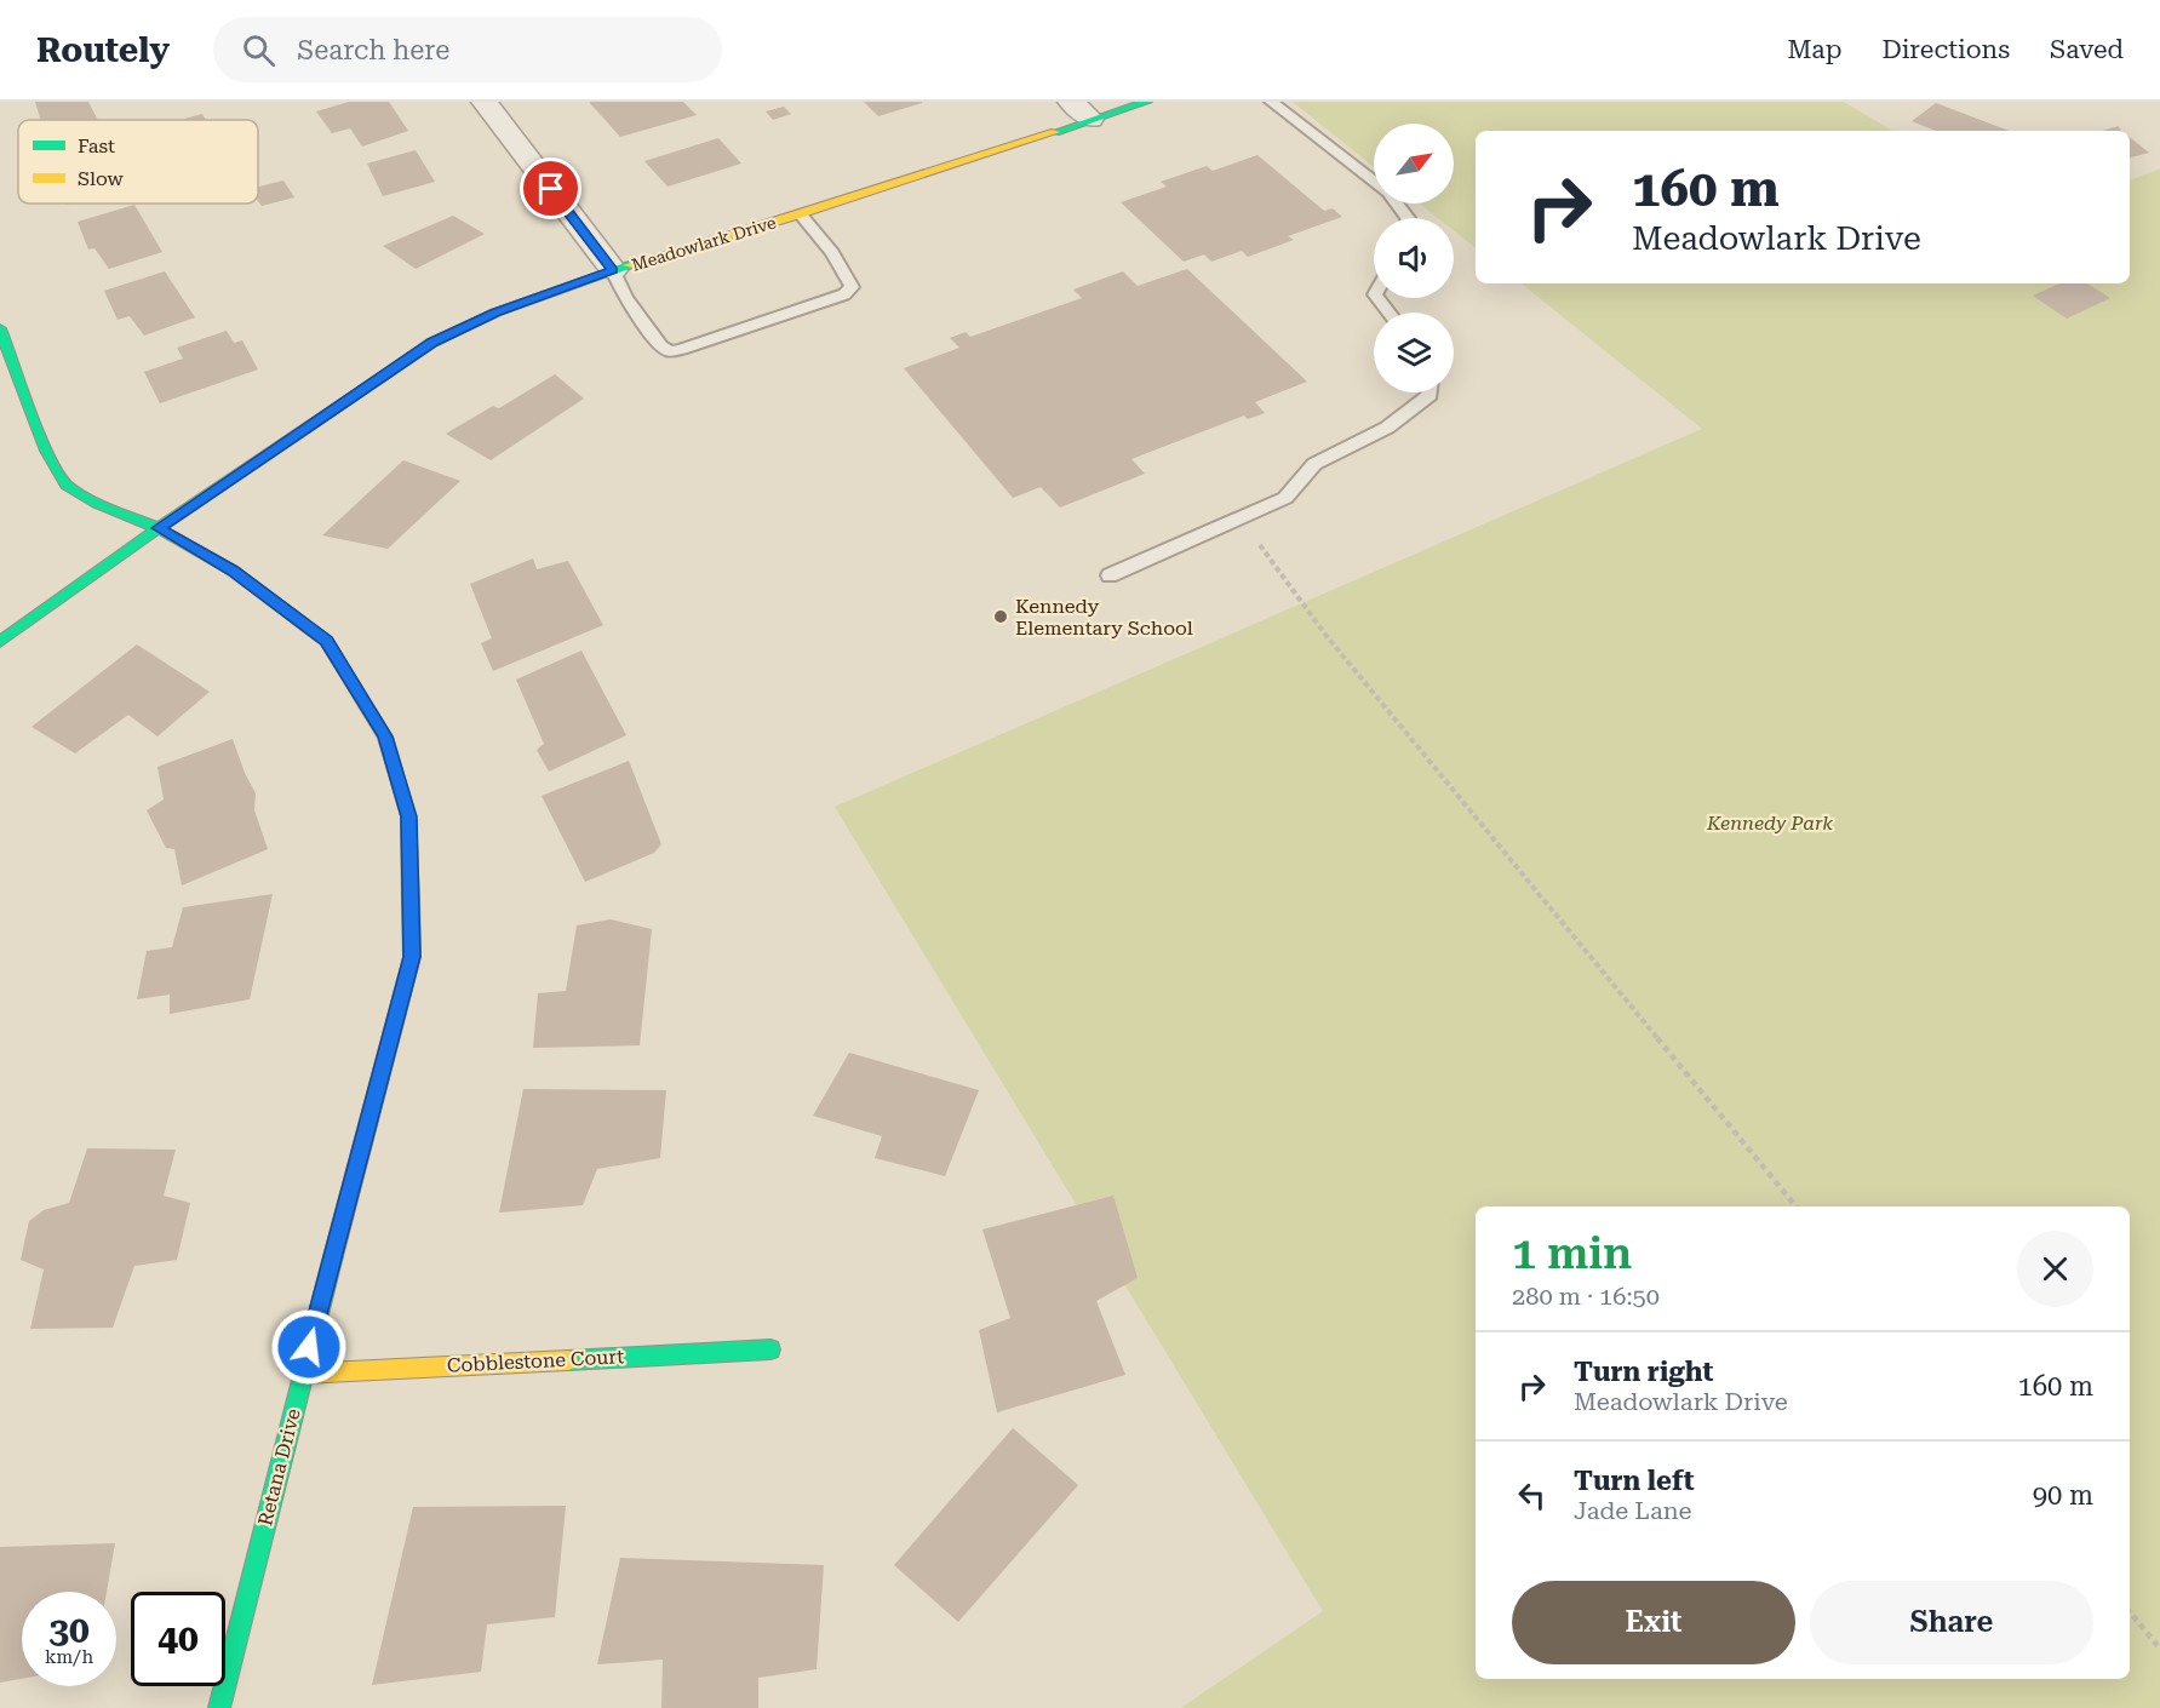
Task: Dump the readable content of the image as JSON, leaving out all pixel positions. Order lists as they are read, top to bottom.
{
  "streets": {
    "street": ["Meadowlark Drive", "Cobblestone Court", "Retana Drive"]
  },
  "crossings": [
    ["Meadowlark Drive", "Retana Drive"],
    ["Cobblestone Court", "Retana Drive"]
  ],
  "parks": ["Kennedy Park"],
  "places": ["Kennedy Elementary School"],
  "legend": ["Fast", "Slow"],
  "north": "top right",
  "page": {
    "header": "Routely",
    "search": "Search here",
    "nav": ["Map", "Directions", "Saved"],
    "turn": ["160 m", "Meadowlark Drive"],
    "heading": ["1 min", "280 m · 16:50"],
    "list": [
      {
        "name": "Turn right",
        "note": "Meadowlark Drive",
        "value": "160 m"
      },
      {
        "name": "Turn left",
        "note": "Jade Lane",
        "value": "90 m"
      }
    ],
    "buttons": ["Exit", "Share"],
    "speed": "30 km/h",
    "limit": "40"
  }
}
